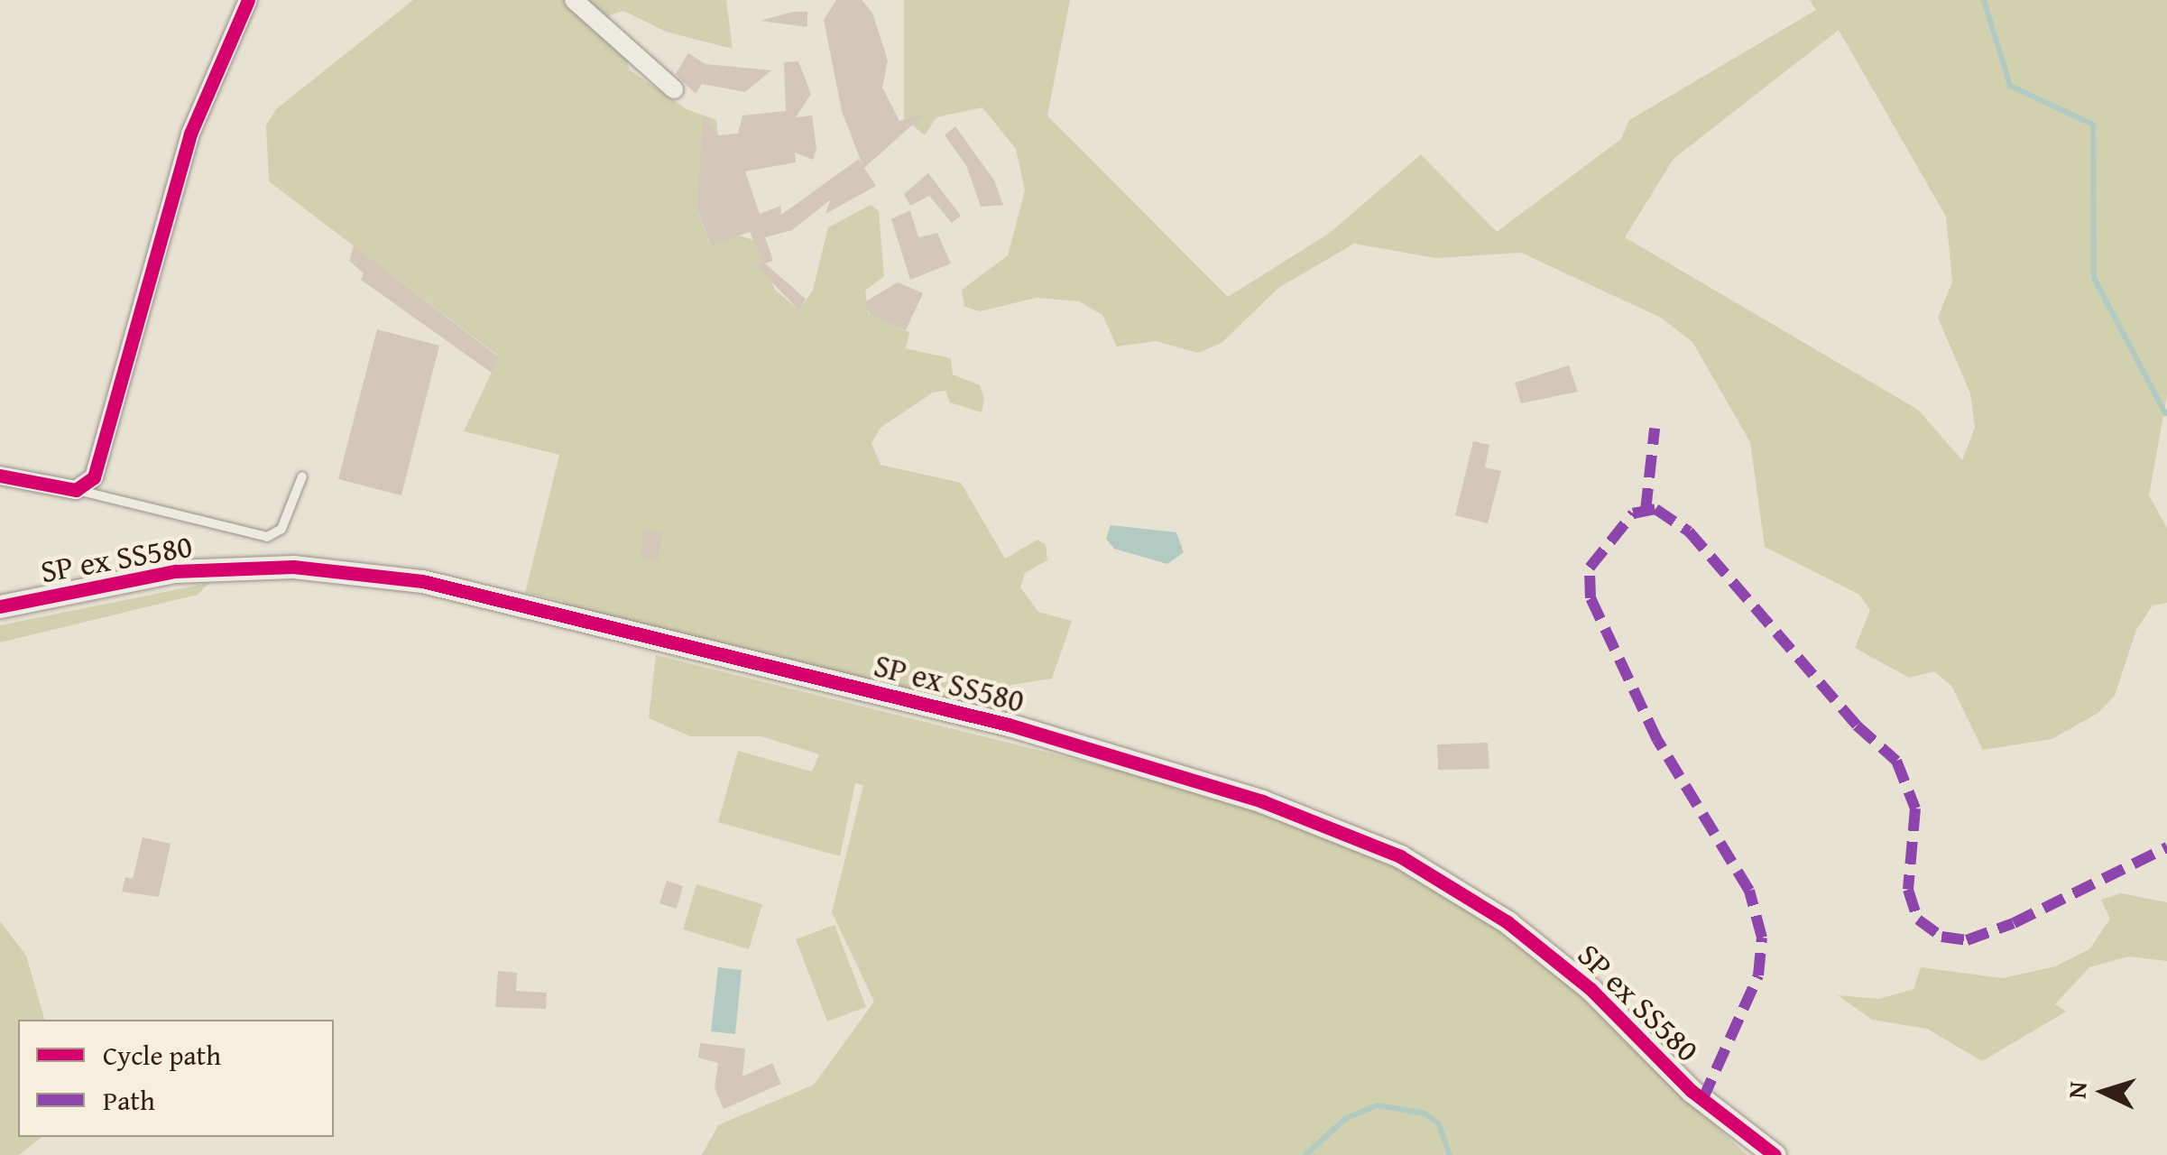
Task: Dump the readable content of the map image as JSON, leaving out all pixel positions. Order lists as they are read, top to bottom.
{
  "streets": {
    "street": ["SP ex SS580"]
  },
  "legend": ["Cycle path", "Path"],
  "north": "left"
}
